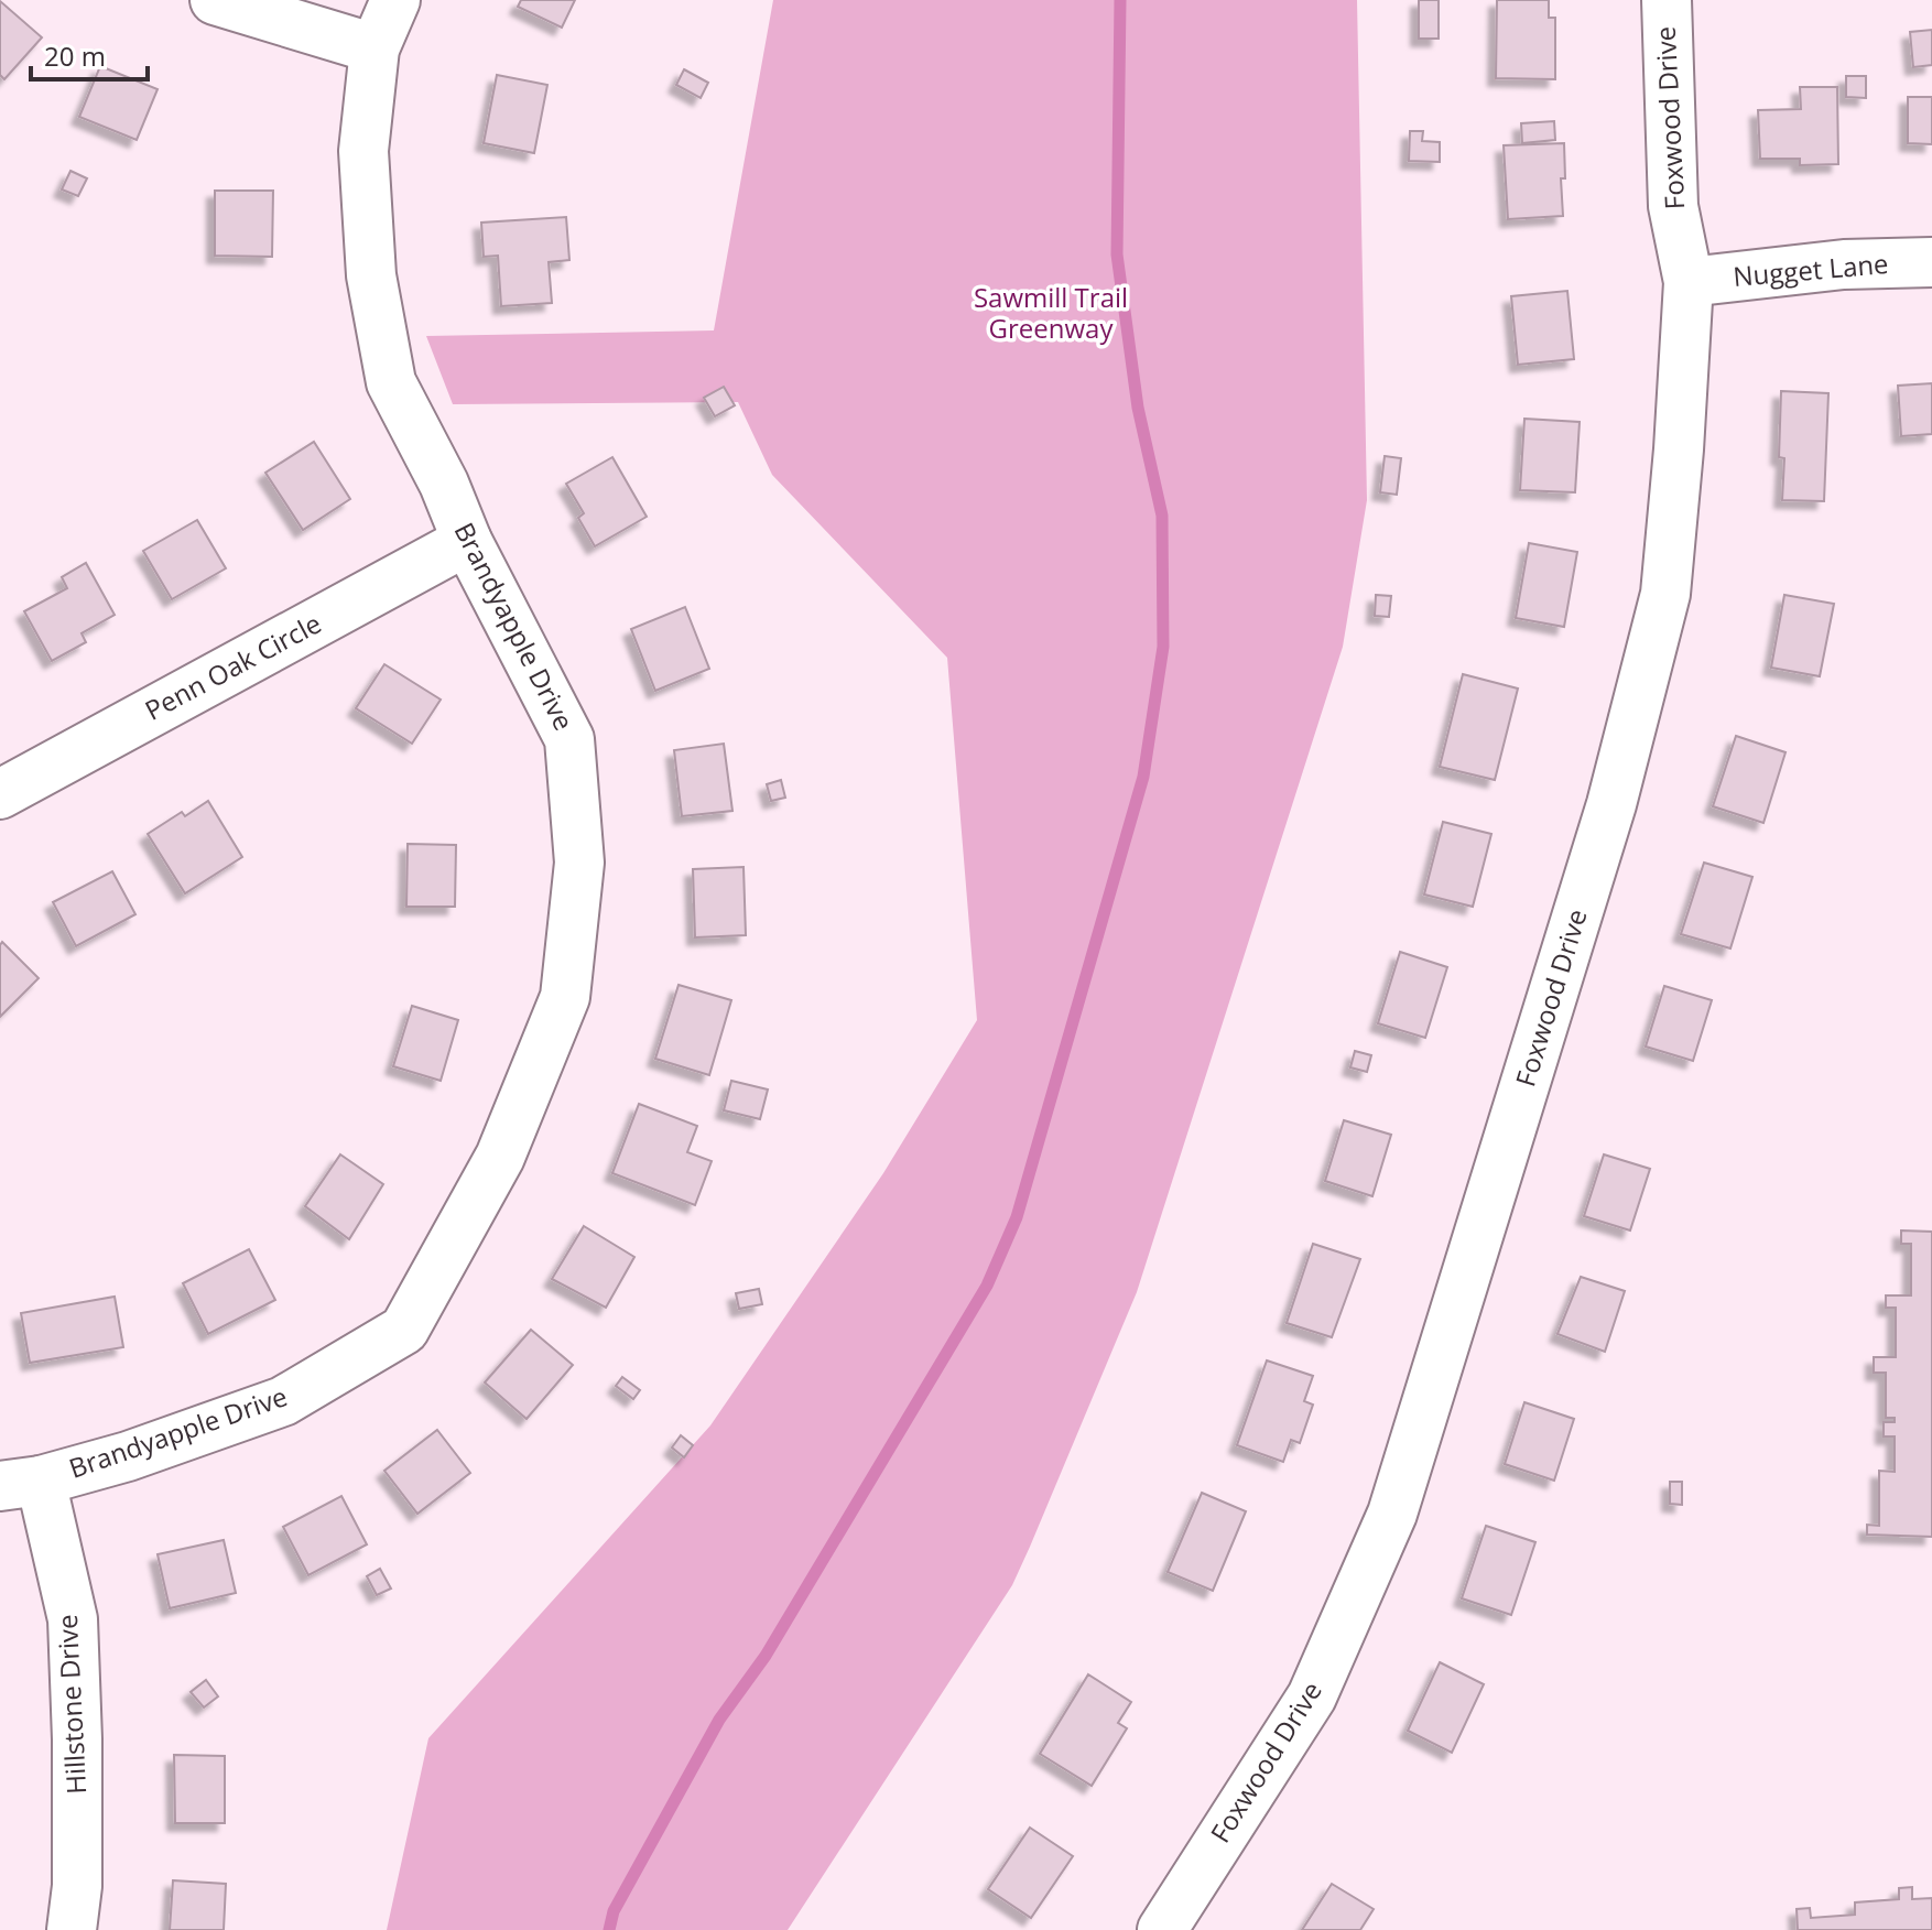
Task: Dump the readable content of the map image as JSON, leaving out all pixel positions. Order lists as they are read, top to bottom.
{
  "streets": {
    "street": [
      "Foxwood Drive",
      "Nugget Lane",
      "Brandyapple Drive",
      "Penn Oak Circle",
      "Hillstone Drive"
    ]
  },
  "crossings": [
    ["Foxwood Drive", "Nugget Lane"],
    ["Brandyapple Drive", "Penn Oak Circle"],
    ["Brandyapple Drive", "Hillstone Drive"]
  ],
  "parks": ["Sawmill Trail Greenway"],
  "scale_bar": "20 m"
}
